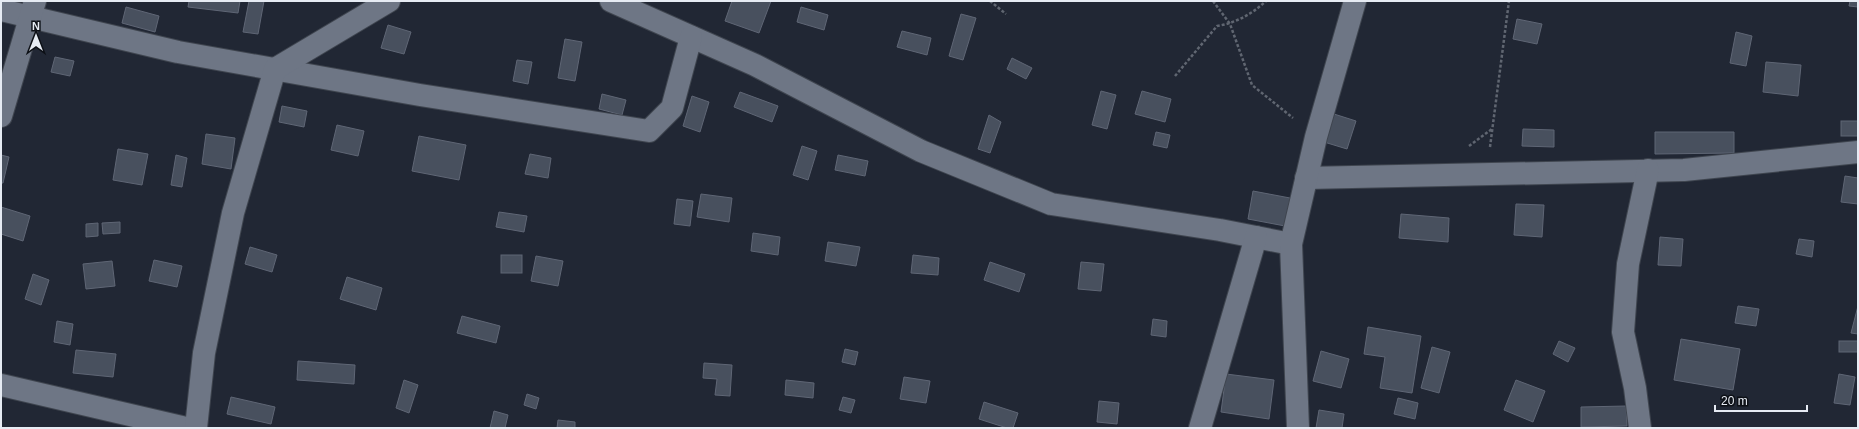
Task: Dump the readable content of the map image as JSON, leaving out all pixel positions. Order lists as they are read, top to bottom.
{
  "scale_bar": "20 m",
  "north": "top"
}
